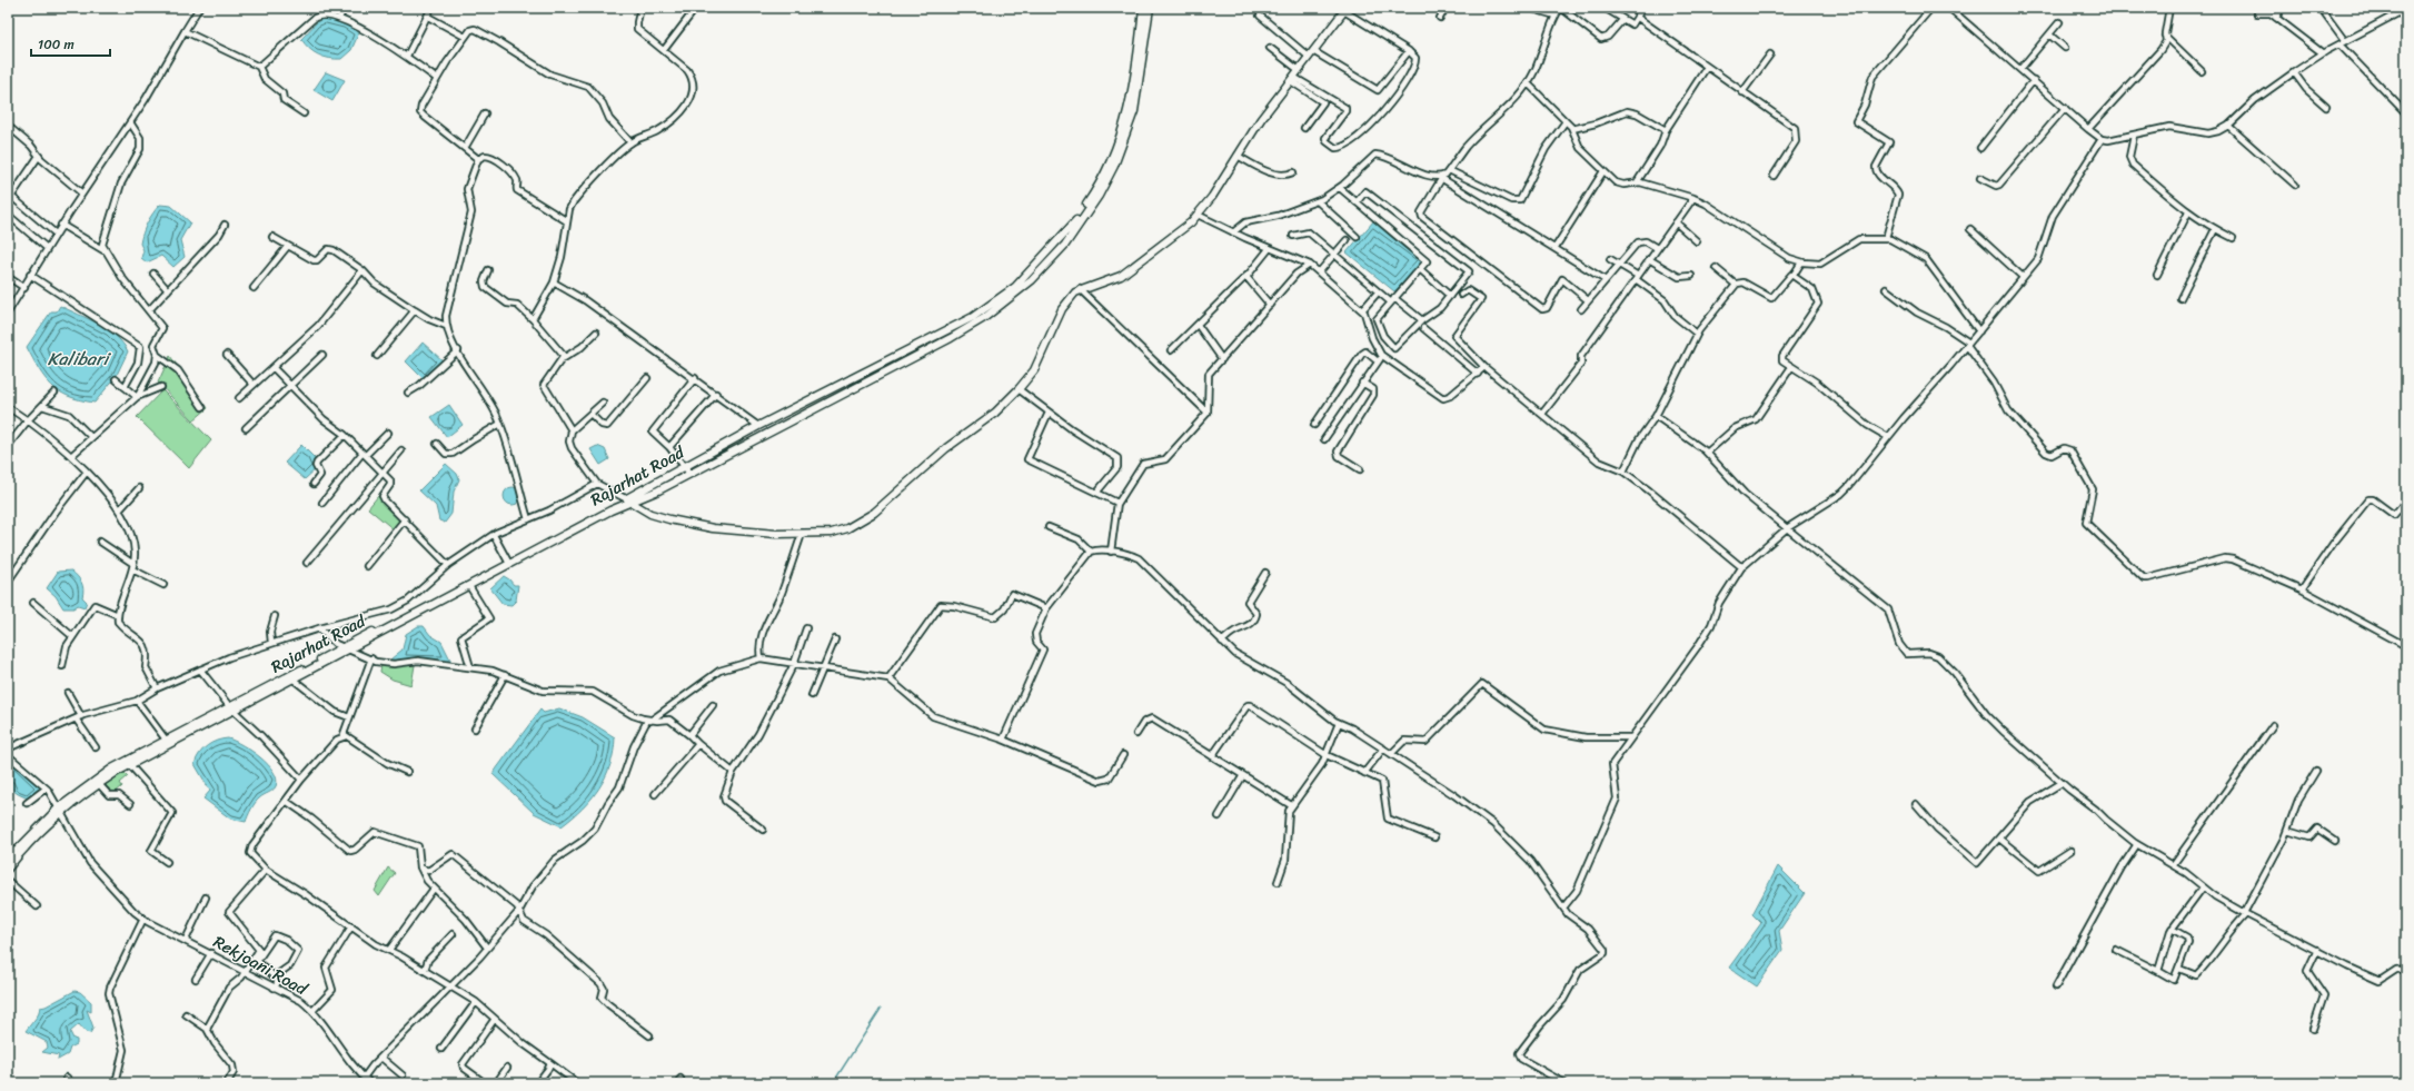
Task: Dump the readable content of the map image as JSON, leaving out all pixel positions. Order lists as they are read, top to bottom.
{
  "streets": {
    "main road": ["Rajarhat Road"],
    "street": ["Rekjoani Road"]
  },
  "crossings": [
    ["Rajarhat Road", "Rekjoani Road"]
  ],
  "water": ["Kalibari"],
  "scale_bar": "100 m"
}
